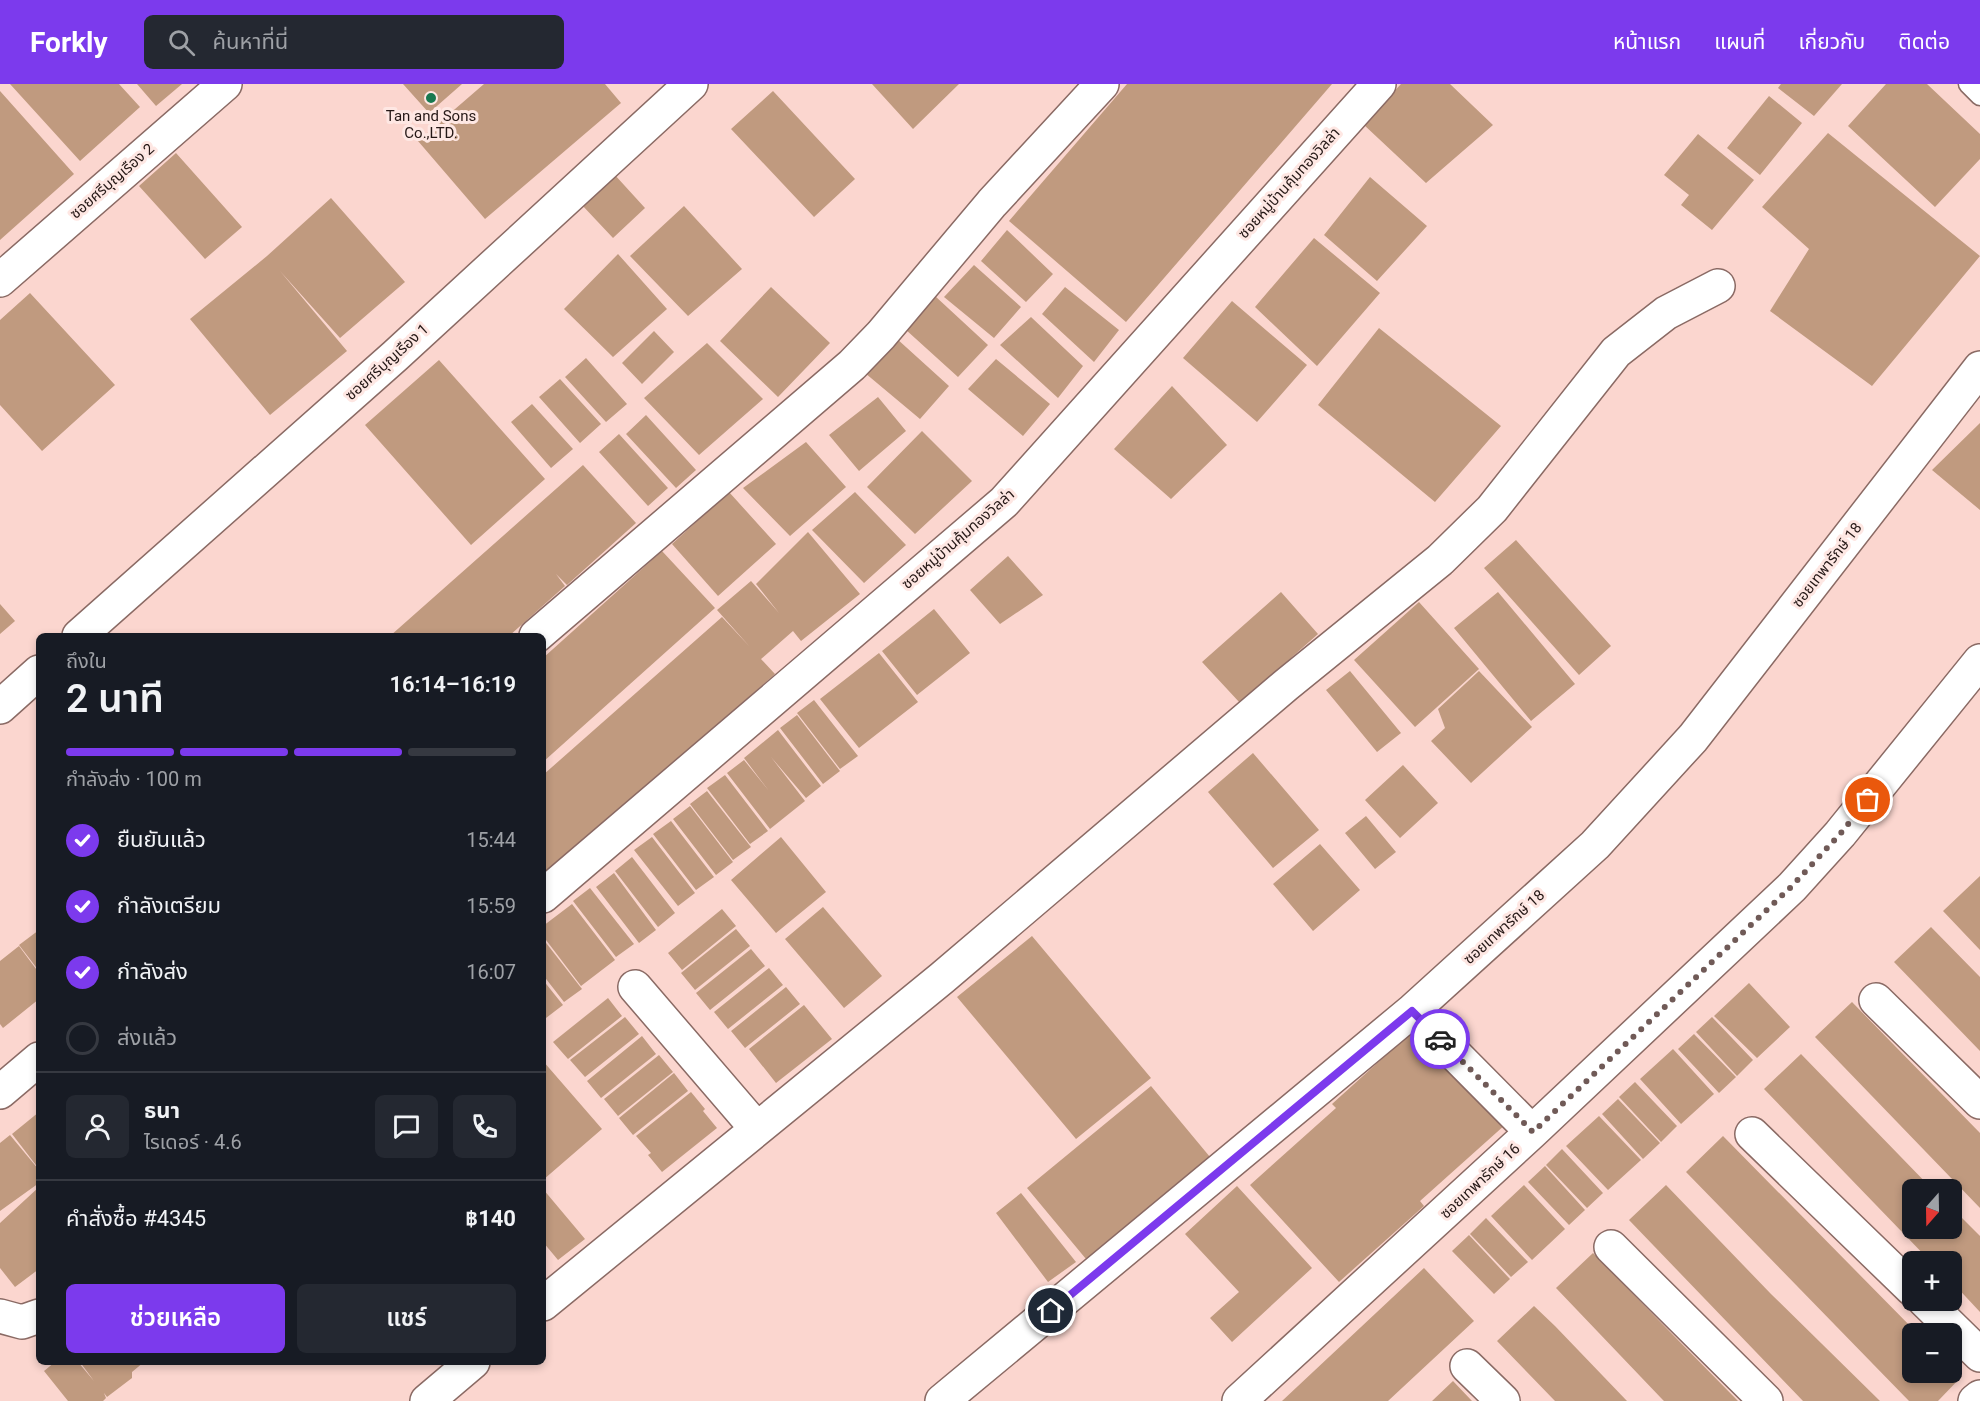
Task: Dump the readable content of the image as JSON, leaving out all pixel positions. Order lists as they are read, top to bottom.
{
  "streets": {
    "street": [
      "ซอยศรีบุญเรือง 2",
      "ซอยหมู่บ้านคุ้มทองวิลล่า",
      "ซอยศรีบุญเรือง 1",
      "ซอยเทพารักษ์ 18",
      "ซอยเทพารักษ์ 16"
    ]
  },
  "places": ["Tan and Sons Co.,LTD."],
  "north": "bottom",
  "page": {
    "header": "Forkly",
    "search": "ค้นหาที่นี่",
    "nav": [
      "หน้าแรก",
      "แผนที่",
      "เกี่ยวกับ",
      "ติดต่อ"
    ],
    "heading": ["2 นาที", "ถึงใน", "16:14–16:19"],
    "panel": [
      "ธนา",
      "ไรเดอร์ · 4.6",
      "คำสั่งซื้อ #4345",
      "฿140"
    ],
    "bar": "กำลังส่ง · 100 m",
    "list": [
      ["ยืนยันแล้ว", "15:44"],
      ["กำลังเตรียม", "15:59"],
      ["กำลังส่ง", "16:07"],
      "ส่งแล้ว"
    ],
    "map_buttons": ["+", "−"],
    "buttons": ["ช่วยเหลือ", "แชร์"]
  }
}
